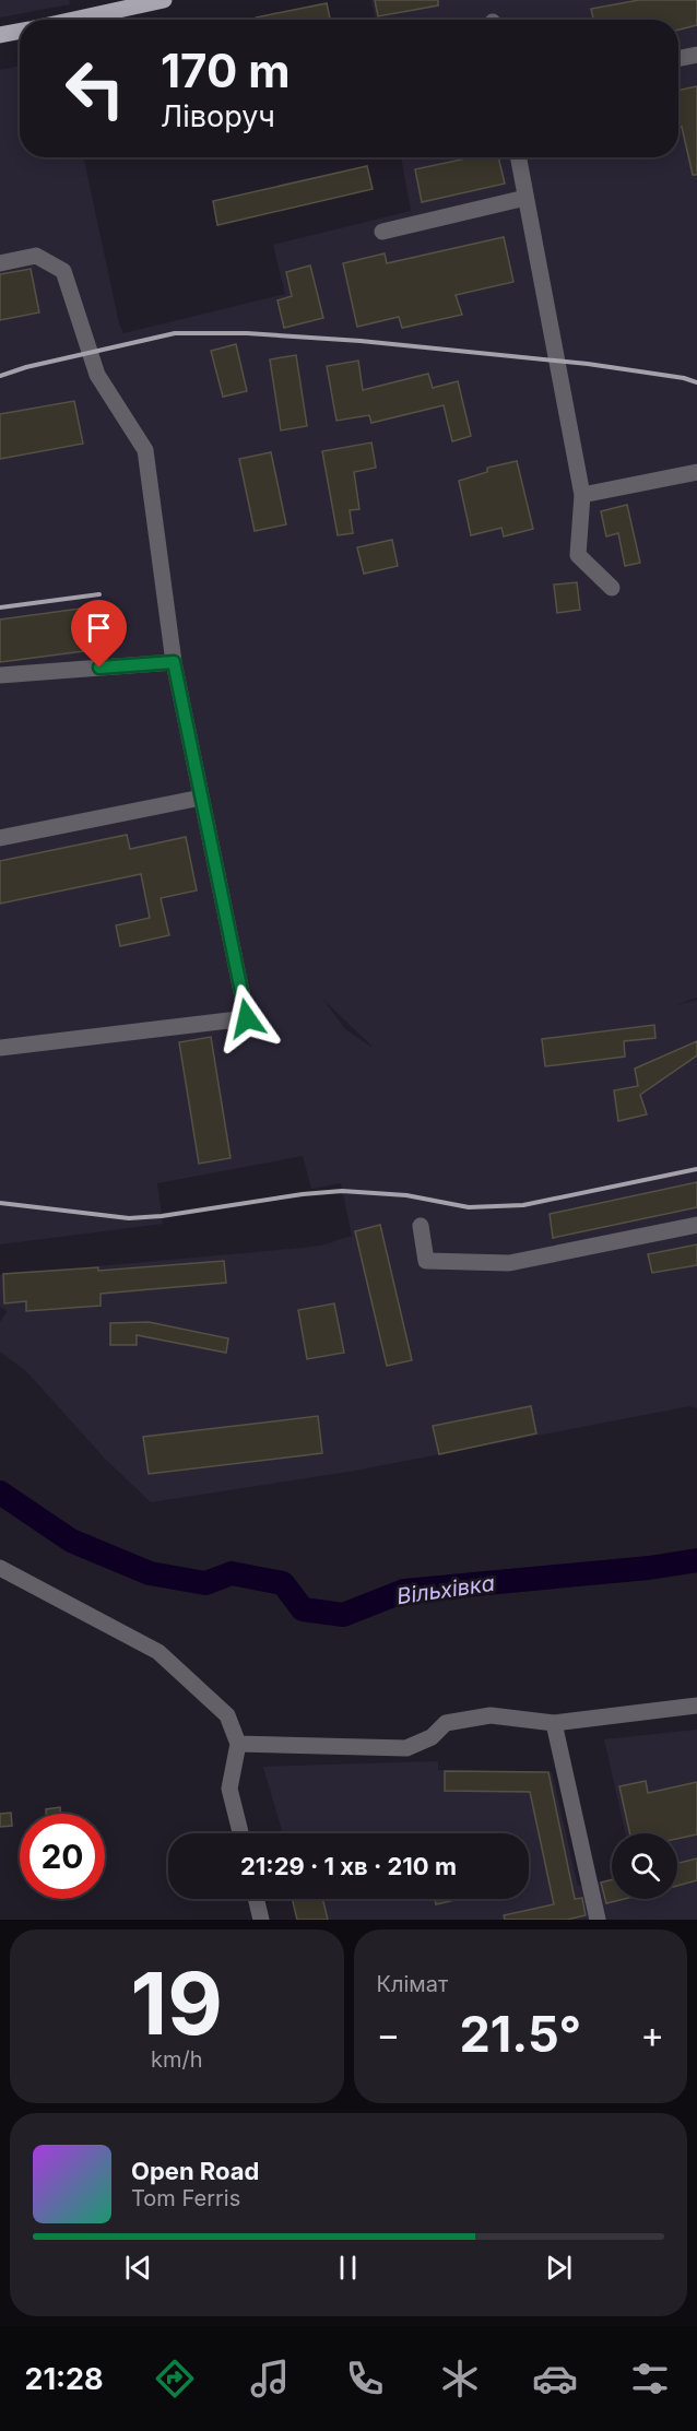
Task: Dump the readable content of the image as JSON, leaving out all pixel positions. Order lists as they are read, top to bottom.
{
  "water": ["Вільхівка"],
  "page": {
    "turn": ["170 m", "Ліворуч"],
    "limit": "20",
    "trip": "21:29 · 1 хв · 210 m",
    "tile": [
      ["19", "km/h"],
      "Клімат"
    ],
    "heat": ["−", "21.5°", "+"],
    "song": ["Open Road", "Tom Ferris"],
    "tabs": "21:28"
  }
}
